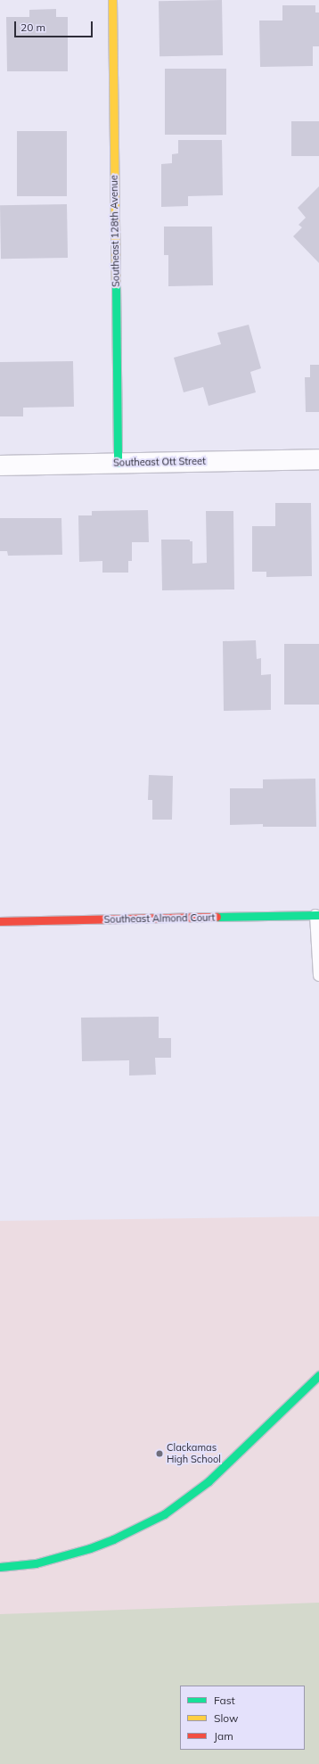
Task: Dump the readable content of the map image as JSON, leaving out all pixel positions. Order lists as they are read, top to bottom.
{
  "streets": {
    "street": ["Southeast 128th Avenue", "Southeast Ott Street", "Southeast Almond Court"]
  },
  "crossings": [
    ["Southeast 128th Avenue", "Southeast Ott Street"]
  ],
  "places": ["Clackamas High School"],
  "legend": ["Fast", "Slow", "Jam"],
  "scale_bar": "20 m"
}
